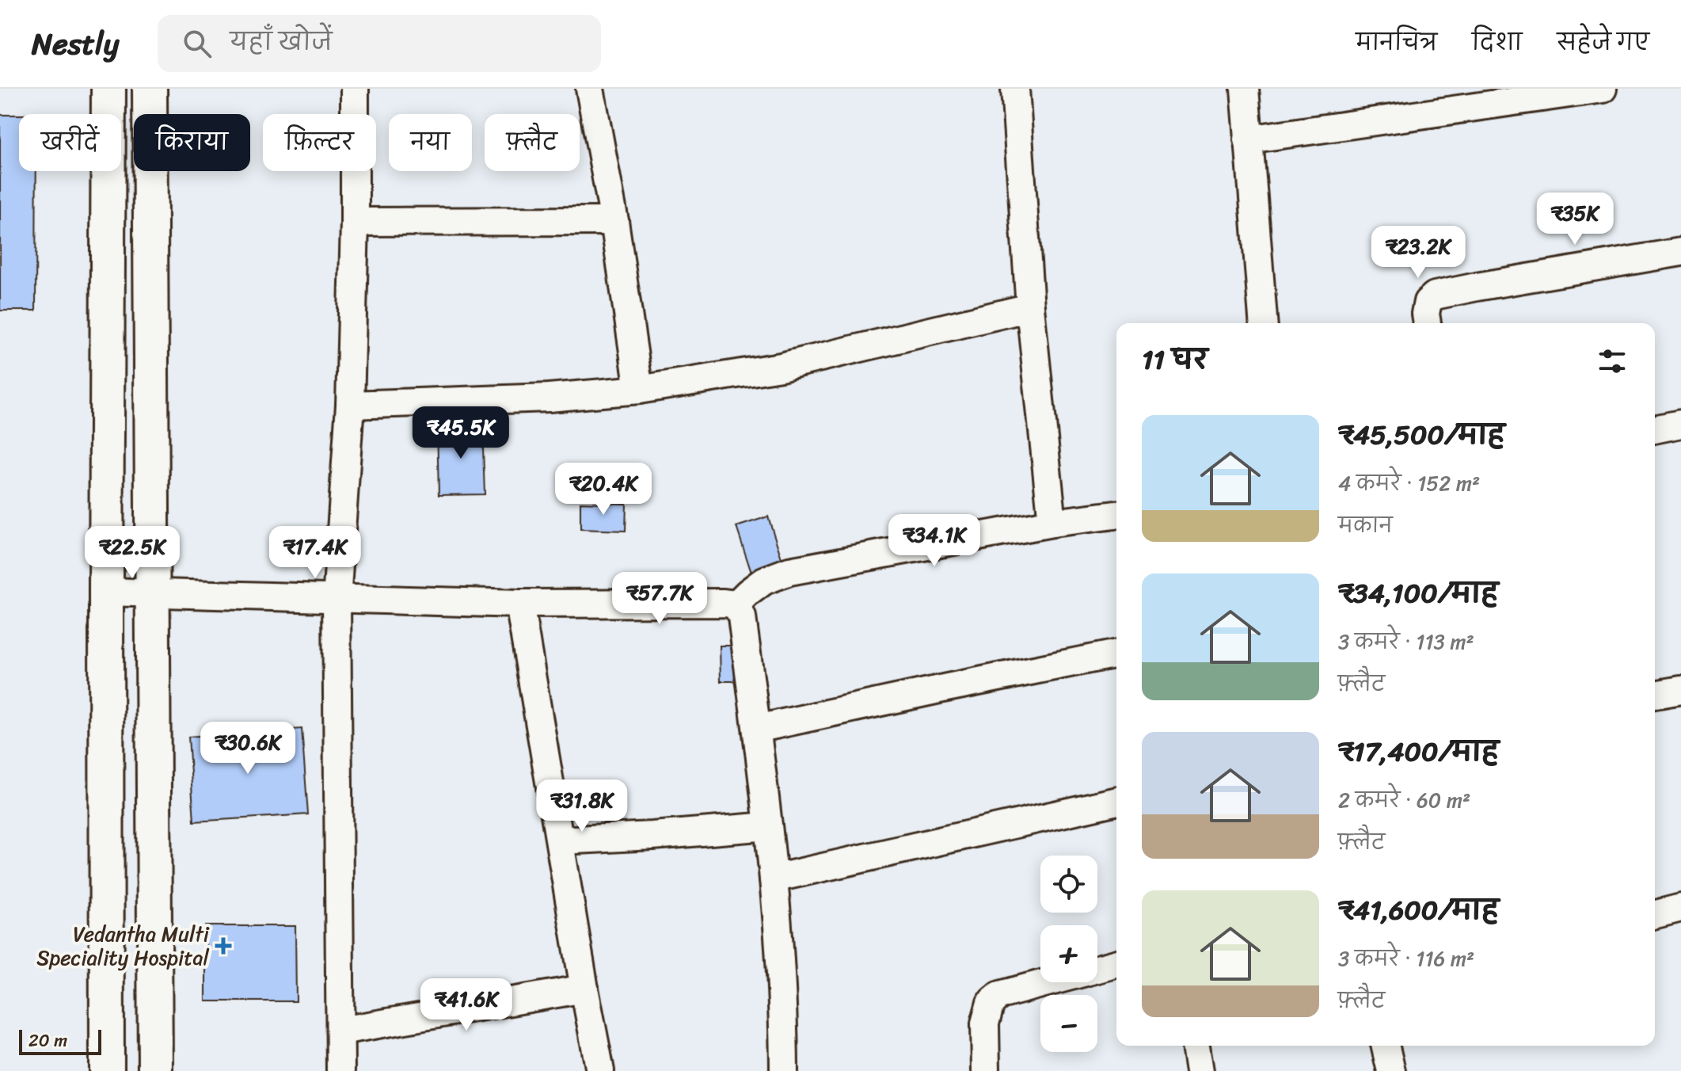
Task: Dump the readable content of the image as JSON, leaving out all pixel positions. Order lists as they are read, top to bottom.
{
  "places": {
    "health": ["Vedantha Multi Speciality Hospital"]
  },
  "scale_bar": "20 m",
  "page": {
    "header": "Nestly",
    "search": "यहाँ खोजें",
    "nav": ["मानचित्र", "दिशा", "सहेजे गए"],
    "chip": [
      "खरीदें",
      "किराया",
      "फ़िल्टर",
      "नया",
      "फ़्लैट"
    ],
    "price": [
      "₹35K",
      "₹23.2K",
      "₹45.5K",
      "₹20.4K",
      "₹34.1K",
      "₹22.5K",
      "₹17.4K",
      "₹57.7K",
      "₹30.6K",
      "₹31.8K",
      "₹41.6K"
    ],
    "heading": "11 घर",
    "list": [
      {
        "name": "₹45,500/माह",
        "note": "4 कमरे · 152 m² · मकान"
      },
      {
        "name": "₹34,100/माह",
        "note": "3 कमरे · 113 m² · फ़्लैट"
      },
      {
        "name": "₹17,400/माह",
        "note": "2 कमरे · 60 m² · फ़्लैट"
      },
      {
        "name": "₹41,600/माह",
        "note": "3 कमरे · 116 m² · फ़्लैट"
      }
    ],
    "map_buttons": ["+", "−"],
    "scale": "20 m"
  }
}
